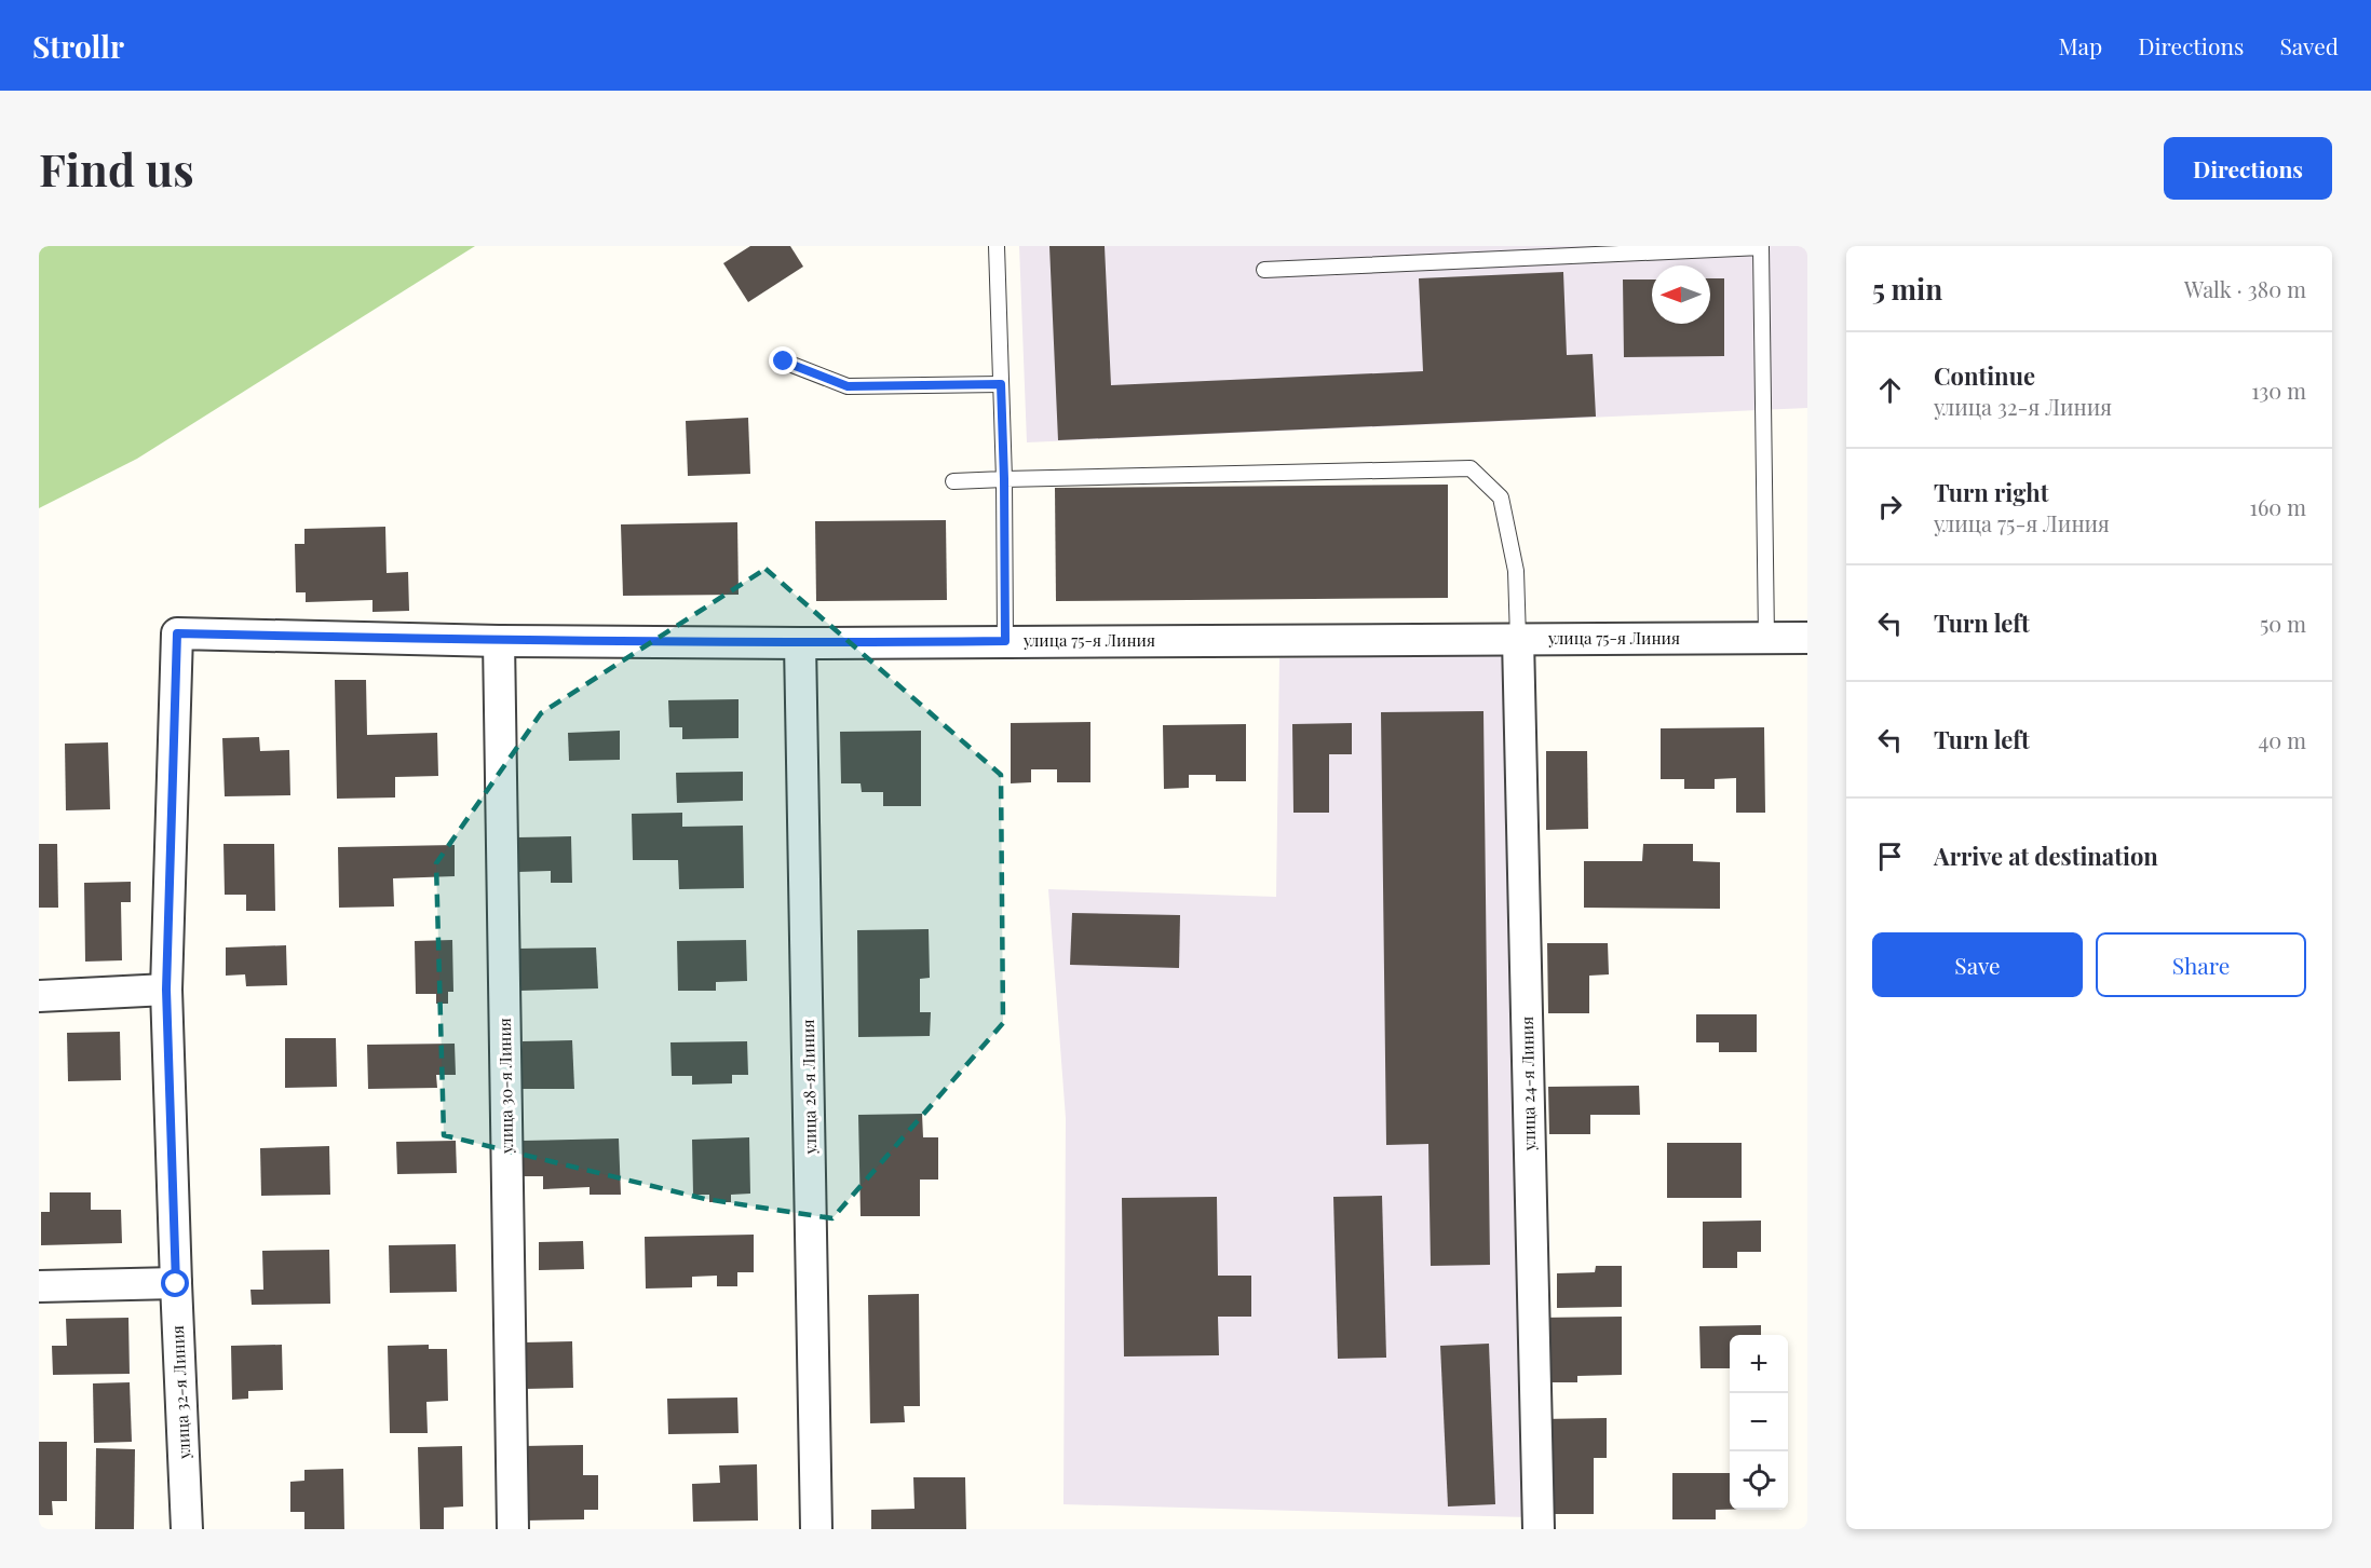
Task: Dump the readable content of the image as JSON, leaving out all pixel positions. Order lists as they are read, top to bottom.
{
  "streets": {
    "street": [
      "улица 75-я Линия",
      "улица 24-я Линия",
      "улица 30-я Линия",
      "улица 28-я Линия",
      "улица 32-я Линия"
    ]
  },
  "crossings": [
    ["улица 75-я Линия", "улица 24-я Линия"],
    ["улица 75-я Линия", "улица 30-я Линия"],
    ["улица 75-я Линия", "улица 28-я Линия"],
    ["улица 75-я Линия", "улица 32-я Линия"]
  ],
  "north": "left",
  "page": {
    "header": "Strollr",
    "nav": ["Map", "Directions", "Saved"],
    "buttons": [
      "Directions",
      ["Save", "Share"]
    ],
    "title": "Find us",
    "heading": ["5 min", "Walk · 380 m"],
    "list": [
      ["Continue", "улица 32-я Линия", "130 m"],
      ["Turn right", "улица 75-я Линия", "160 m"],
      ["Turn left", "50 m"],
      ["Turn left", "40 m"],
      "Arrive at destination"
    ],
    "map_buttons": ["+", "−"]
  }
}
